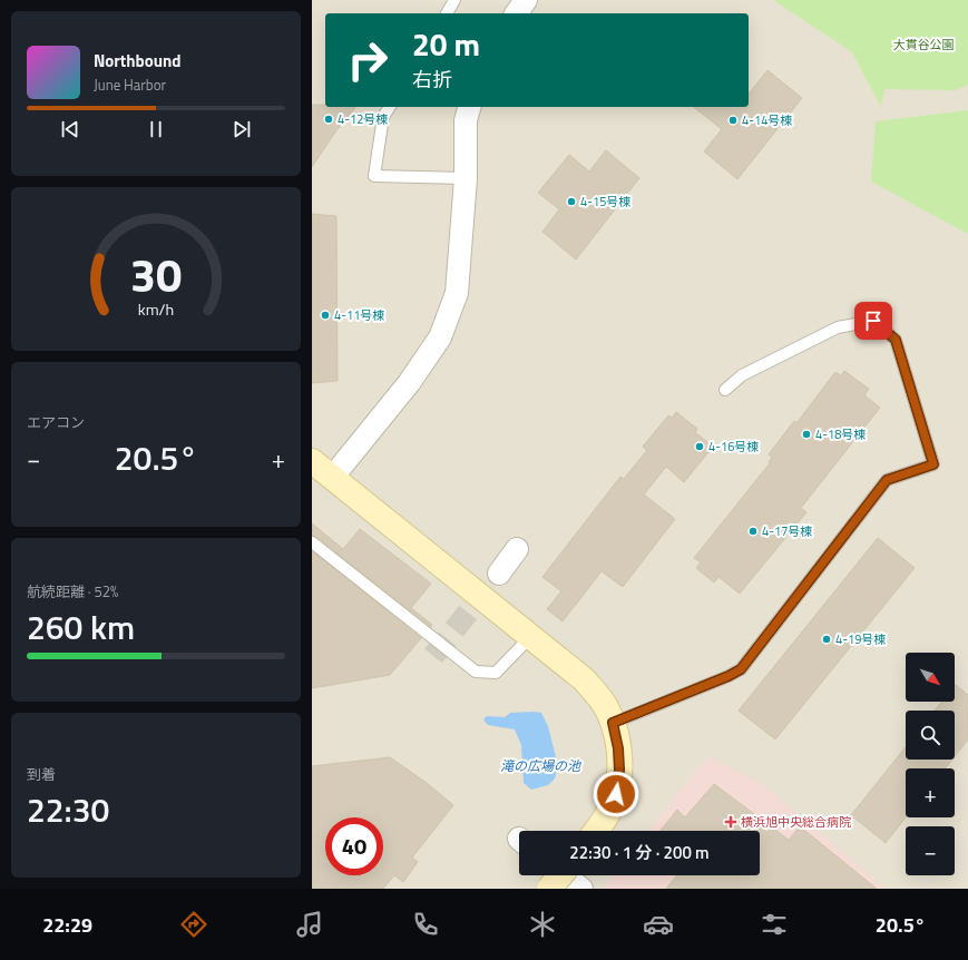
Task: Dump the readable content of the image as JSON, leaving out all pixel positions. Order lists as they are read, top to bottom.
{
  "water": ["滝の広場の池"],
  "parks": ["大貫谷公園"],
  "places": {
    "other": [
      "4-12号棟",
      "4-14号棟",
      "4-15号棟",
      "4-11号棟",
      "4-18号棟",
      "4-16号棟",
      "4-17号棟",
      "4-19号棟"
    ],
    "health": ["横浜旭中央総合病院"]
  },
  "north": "bottom right",
  "page": {
    "turn": ["20 m", "右折"],
    "song": ["Northbound", "June Harbor"],
    "tile": [
      "エアコン",
      ["航続距離 · 52%", "260 km"],
      ["到着", "22:30"]
    ],
    "heat": ["−", "20.5°", "+"],
    "map_buttons": ["+", "−"],
    "limit": "40",
    "trip": "22:30 · 1 分 · 200 m",
    "tabs": ["22:29", "20.5°"],
    "gauge": ["30", "km/h"]
  }
}
